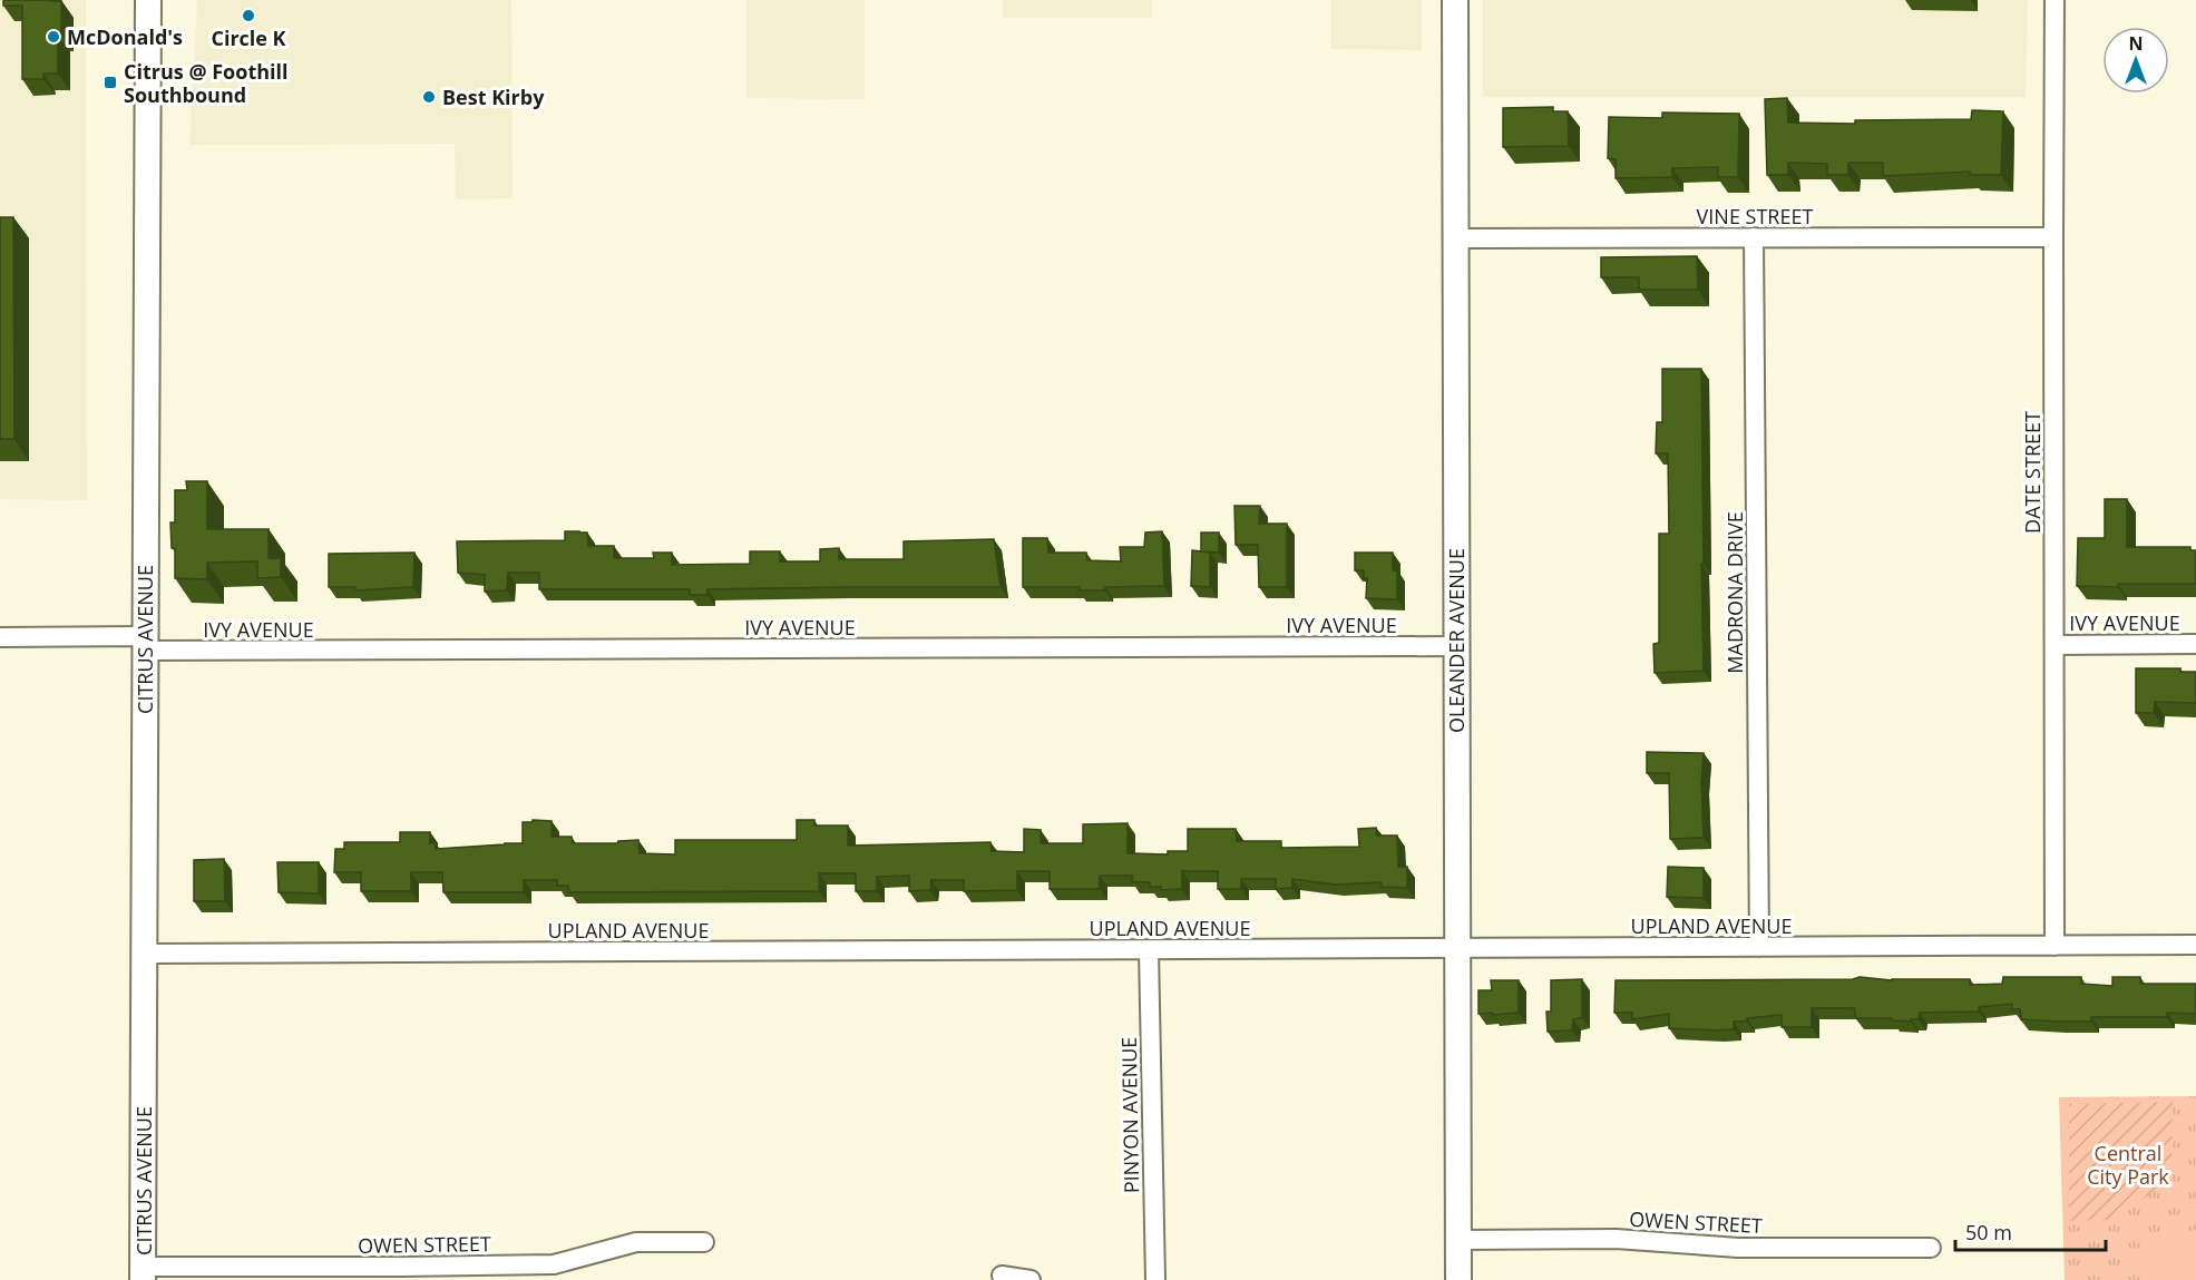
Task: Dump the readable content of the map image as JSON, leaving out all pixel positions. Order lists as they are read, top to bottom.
{
  "streets": {
    "street": [
      "VINE STREET",
      "DATE STREET",
      "MADRONA DRIVE",
      "IVY AVENUE",
      "CITRUS AVENUE",
      "OLEANDER AVENUE",
      "UPLAND AVENUE",
      "PINYON AVENUE",
      "OWEN STREET"
    ]
  },
  "crossings": [
    ["VINE STREET", "DATE STREET"],
    ["VINE STREET", "MADRONA DRIVE"],
    ["VINE STREET", "OLEANDER AVENUE"],
    ["DATE STREET", "IVY AVENUE"],
    ["DATE STREET", "UPLAND AVENUE"],
    ["MADRONA DRIVE", "UPLAND AVENUE"],
    ["IVY AVENUE", "CITRUS AVENUE"],
    ["IVY AVENUE", "OLEANDER AVENUE"],
    ["CITRUS AVENUE", "UPLAND AVENUE"],
    ["CITRUS AVENUE", "OWEN STREET"],
    ["OLEANDER AVENUE", "UPLAND AVENUE"],
    ["OLEANDER AVENUE", "OWEN STREET"],
    ["UPLAND AVENUE", "PINYON AVENUE"]
  ],
  "parks": ["Central City Park"],
  "places": {
    "other": ["Circle K", "McDonald's", "Best Kirby"],
    "transit": ["Citrus @ Foothill Southbound"]
  },
  "scale_bar": "50 m",
  "north": "top"
}
